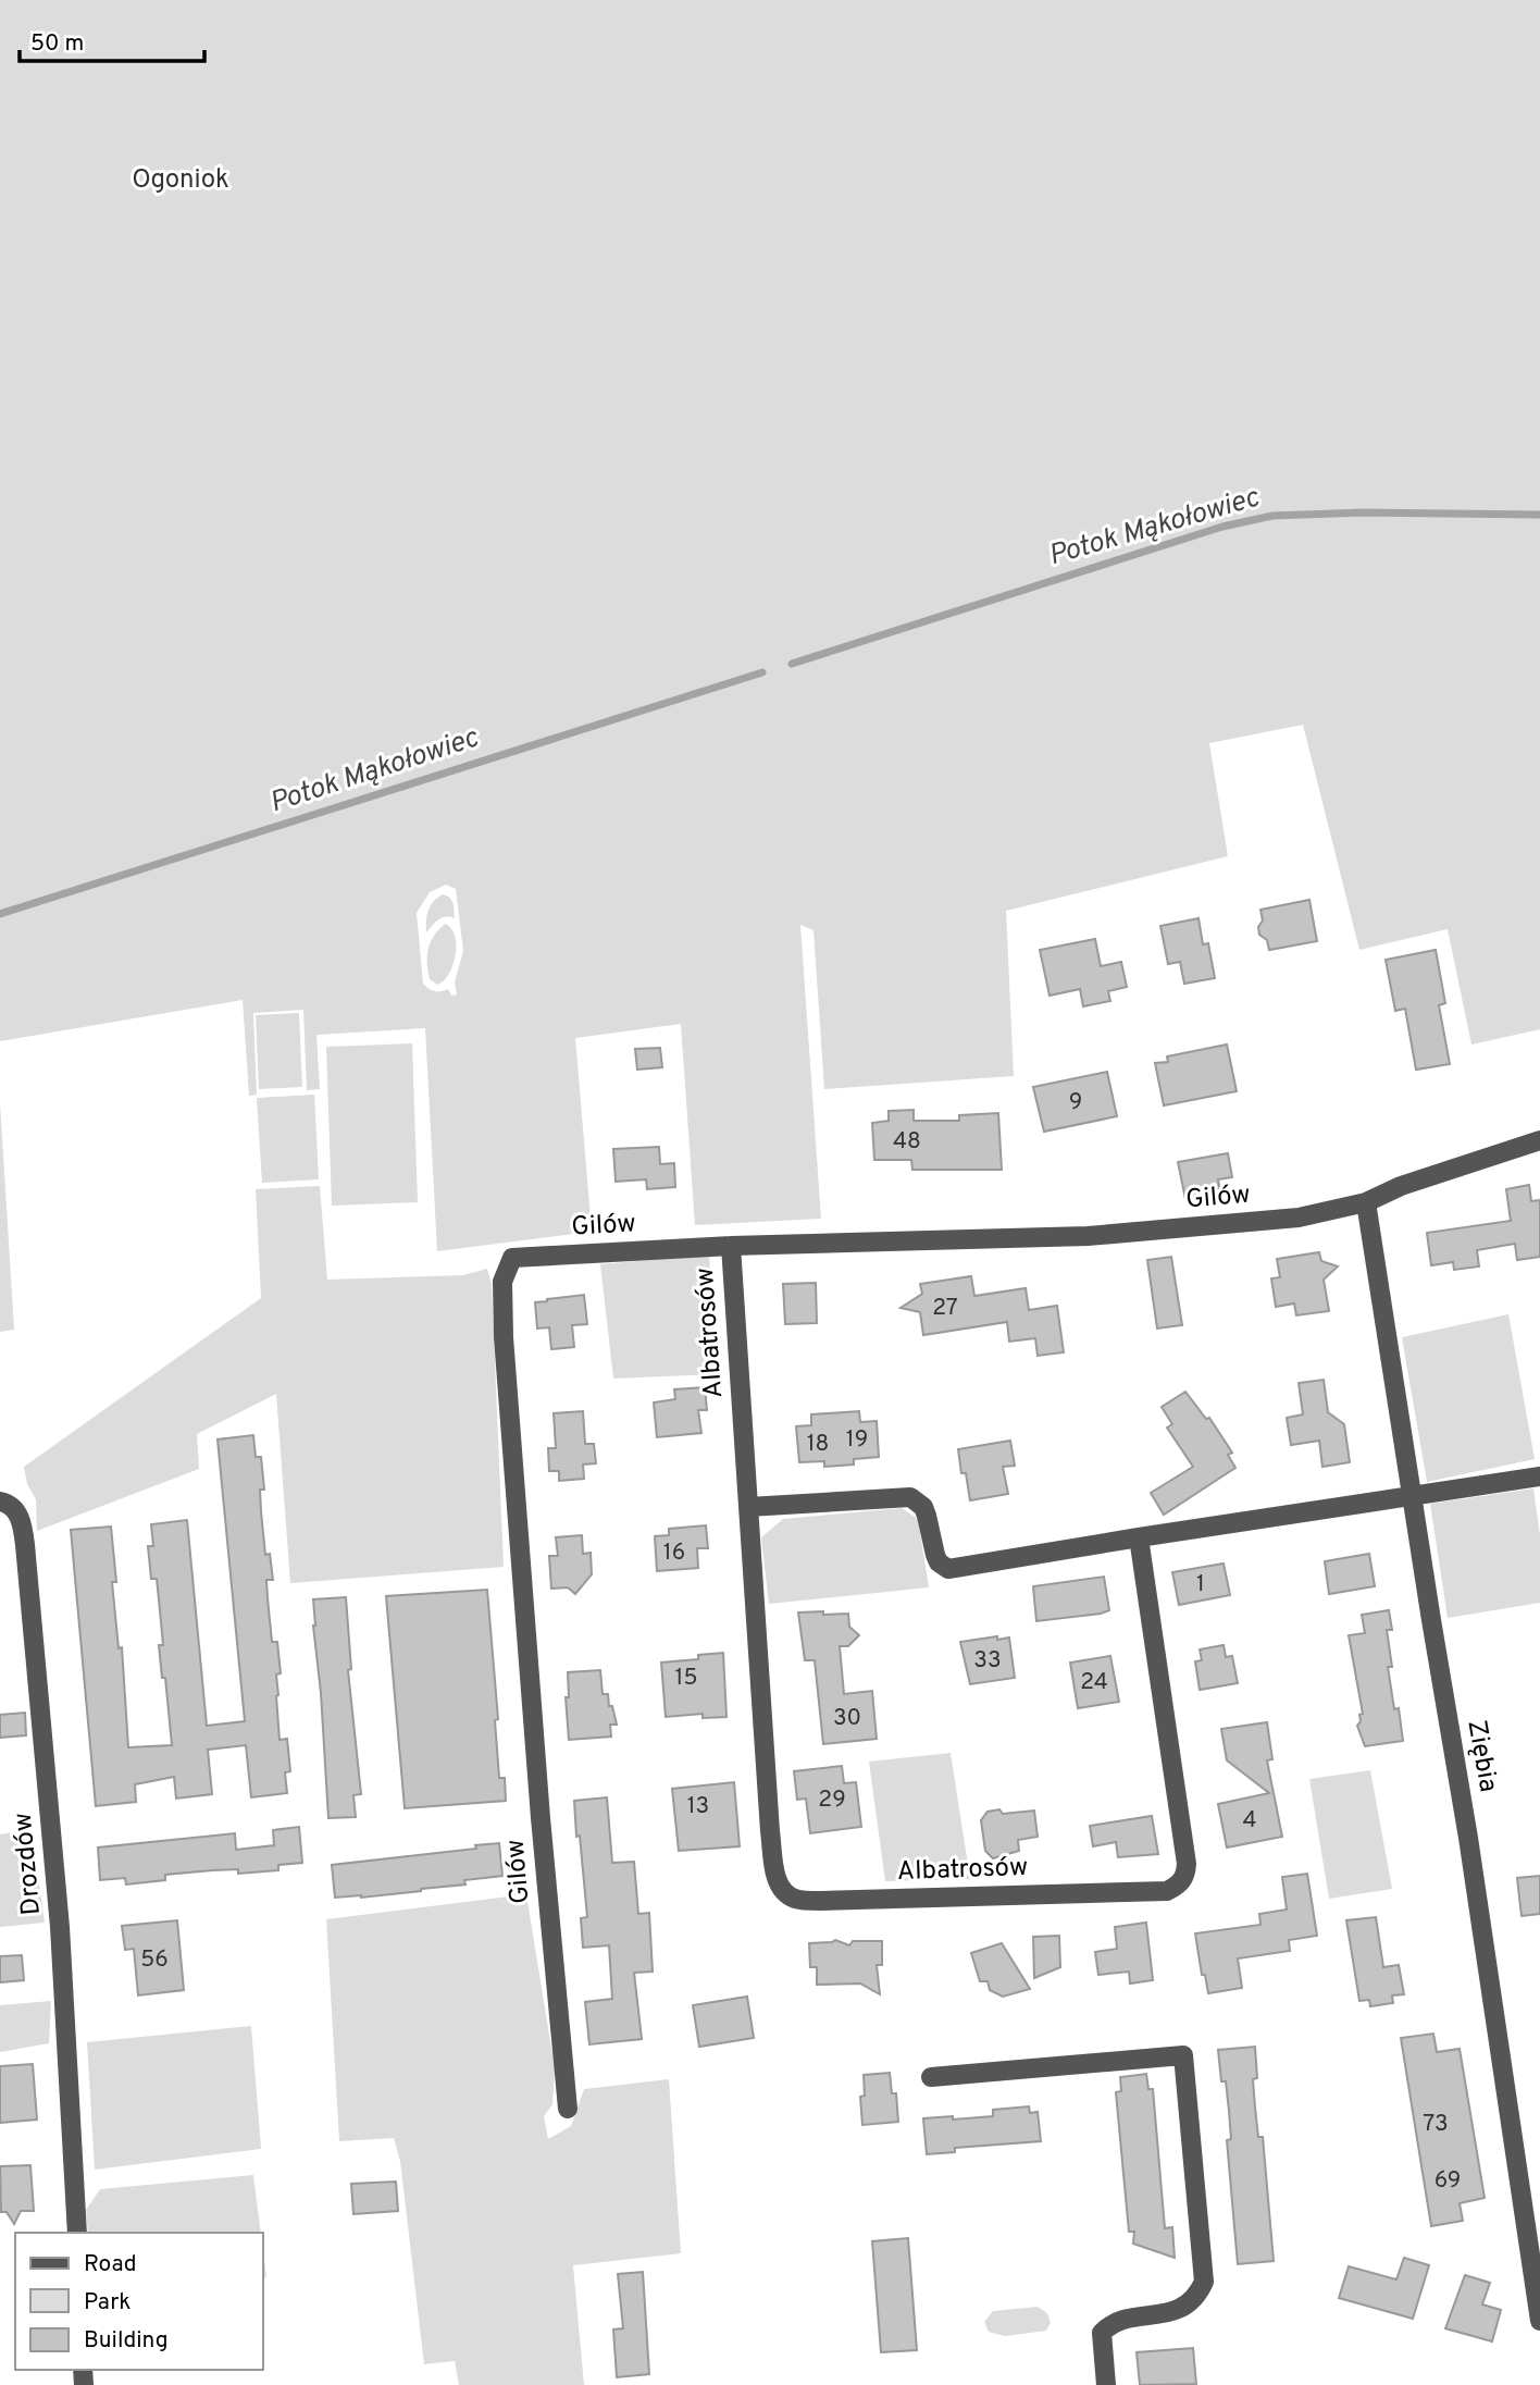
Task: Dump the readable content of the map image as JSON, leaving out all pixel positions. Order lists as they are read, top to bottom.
{
  "streets": {
    "street": [
      "Gilów",
      "Albatrosów",
      "Ziębia",
      "Drozdów"
    ]
  },
  "crossings": [
    ["Gilów", "Albatrosów"],
    ["Gilów", "Ziębia"]
  ],
  "water": ["Potok Mąkołowiec"],
  "parks": ["Ogoniok"],
  "house_numbers": [
    "9",
    "48",
    "27",
    "19",
    "18",
    "16",
    "1",
    "33",
    "15",
    "24",
    "30",
    "29",
    "13",
    "4",
    "56",
    "73",
    "69"
  ],
  "legend": ["Road", "Park", "Building"],
  "scale_bar": "50 m"
}
